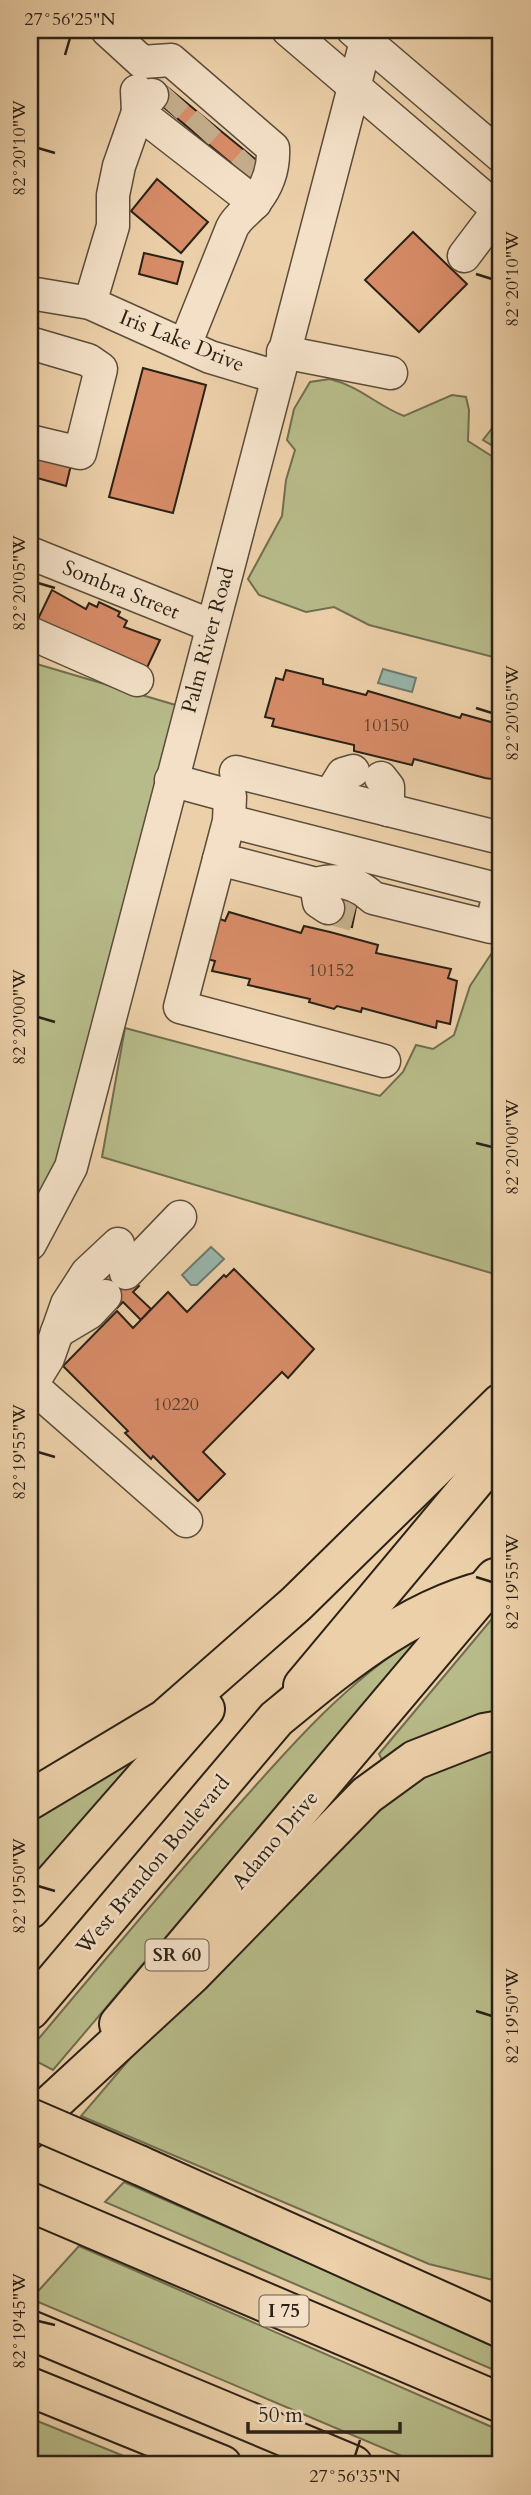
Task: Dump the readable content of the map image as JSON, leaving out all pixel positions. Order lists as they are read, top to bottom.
{
  "streets": {
    "main road": [
      "Adamo Drive",
      "West Brandon Boulevard",
      "SR 60",
      "I 75"
    ],
    "street": ["Iris Lake Drive", "Sombra Street", "Palm River Road"]
  },
  "crossings": [
    ["Iris Lake Drive", "Palm River Road"],
    ["Sombra Street", "Palm River Road"]
  ],
  "house_numbers": ["10150", "10152", "10220"],
  "scale_bar": "50 m",
  "coordinates": [
    "27°56'25\"N",
    "82°20'10\"W",
    "82°20'05\"W",
    "82°20'00\"W",
    "82°19'55\"W",
    "82°19'50\"W",
    "82°19'45\"W",
    "27°56'35\"N"
  ]
}
